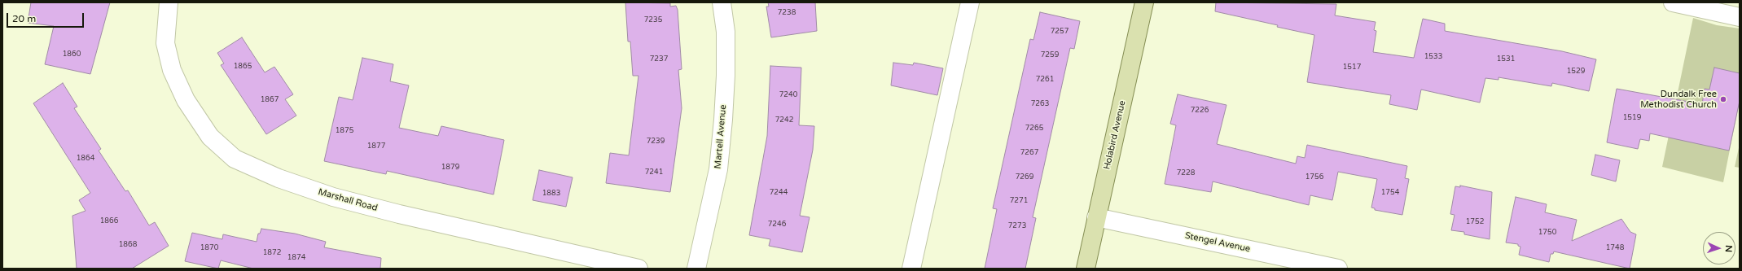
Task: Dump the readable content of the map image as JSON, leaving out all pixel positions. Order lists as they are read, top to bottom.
{
  "streets": {
    "main road": ["Holabird Avenue"],
    "street": ["Martell Avenue", "Marshall Road", "Stengel Avenue"]
  },
  "crossings": [
    ["Holabird Avenue", "Stengel Avenue"]
  ],
  "places": ["Dundalk Free Methodist Church"],
  "house_numbers": [
    "7238",
    "7235",
    "7257",
    "1860",
    "7259",
    "1533",
    "7237",
    "1531",
    "1865",
    "1517",
    "1529",
    "7261",
    "7240",
    "1867",
    "7263",
    "7226",
    "1519",
    "7242",
    "7265",
    "1875",
    "7239",
    "1877",
    "7267",
    "1864",
    "1879",
    "7241",
    "7228",
    "7269",
    "1756",
    "7244",
    "1754",
    "1883",
    "7271",
    "1866",
    "1752",
    "7246",
    "7273",
    "1750",
    "1868",
    "1870",
    "1748",
    "1872",
    "1874"
  ],
  "scale_bar": "20 m",
  "north": "right"
}
